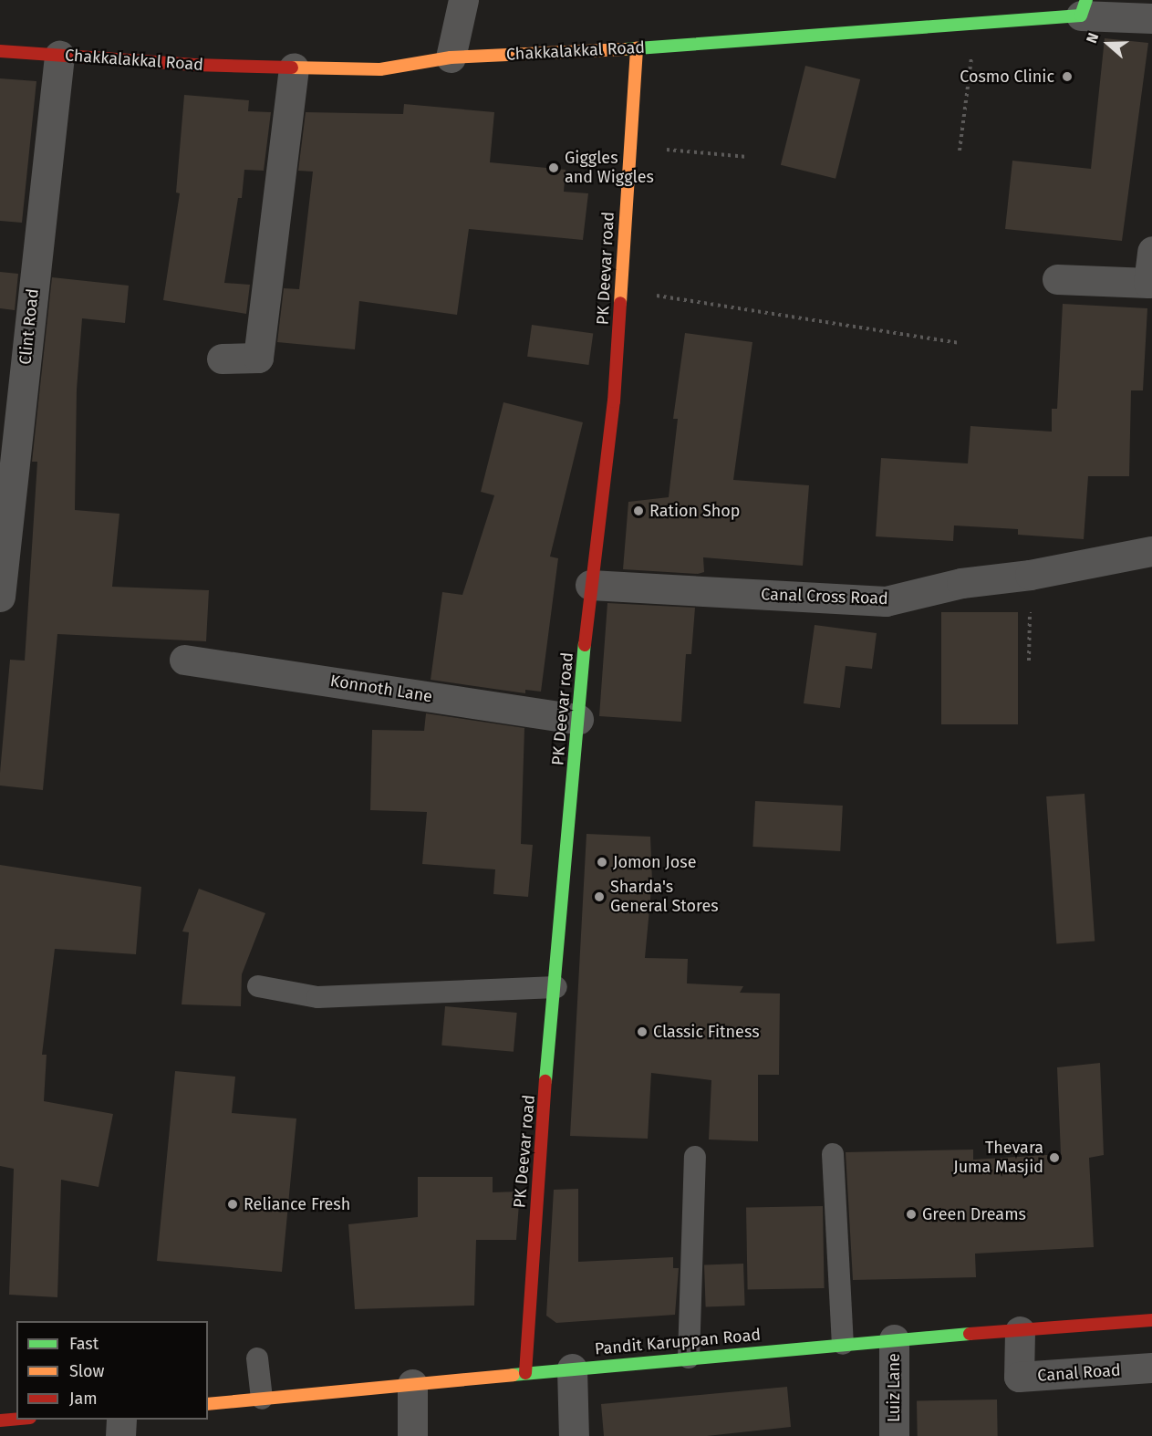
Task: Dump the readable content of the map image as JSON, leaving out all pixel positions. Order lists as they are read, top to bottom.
{
  "streets": {
    "street": [
      "Chakkalakkal Road",
      "PK Deevar road",
      "Clint Road",
      "Canal Cross Road",
      "Konnoth Lane",
      "Pandit Karuppan Road",
      "Canal Road",
      "Luiz Lane"
    ]
  },
  "crossings": [
    ["Chakkalakkal Road", "PK Deevar road"],
    ["Chakkalakkal Road", "Clint Road"],
    ["PK Deevar road", "Canal Cross Road"],
    ["PK Deevar road", "Konnoth Lane"],
    ["PK Deevar road", "Pandit Karuppan Road"],
    ["Pandit Karuppan Road", "Canal Road"],
    ["Pandit Karuppan Road", "Luiz Lane"]
  ],
  "places": [
    "Cosmo Clinic",
    "Giggles and Wiggles",
    "Ration Shop",
    "Jomon Jose",
    "Sharda's General Stores",
    "Classic Fitness",
    "Thevara Juma Masjid",
    "Reliance Fresh",
    "Green Dreams"
  ],
  "legend": ["Fast", "Slow", "Jam"],
  "north": "left"
}
